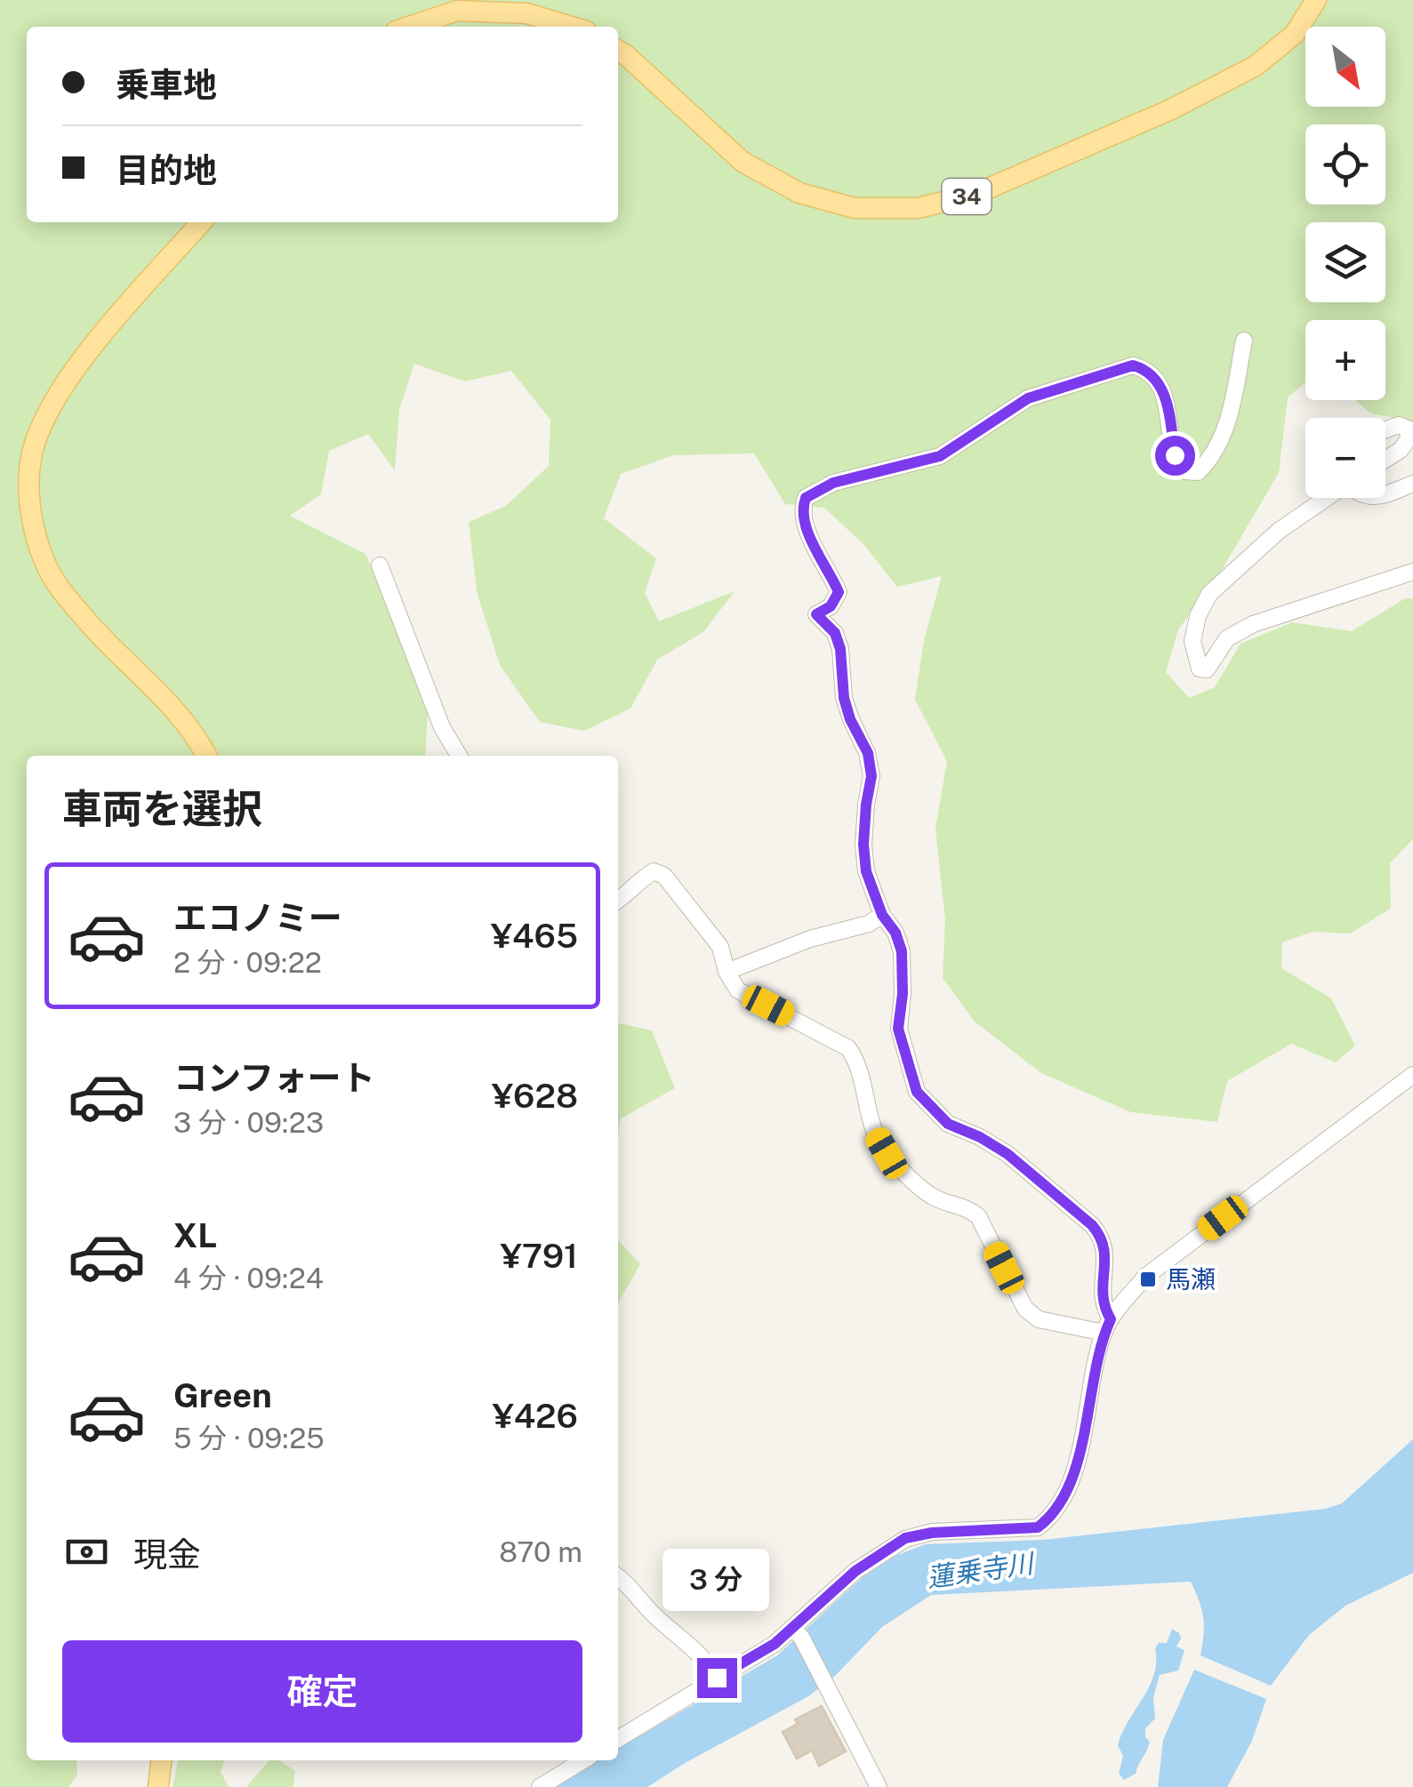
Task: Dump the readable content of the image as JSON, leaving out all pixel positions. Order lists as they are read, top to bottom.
{
  "streets": {
    "main road": ["34"]
  },
  "water": ["蓮乗寺川"],
  "places": {
    "transit": ["馬瀬"]
  },
  "north": "bottom right",
  "page": {
    "map_buttons": ["+", "−"],
    "banner": ["乗車地", "目的地"],
    "heading": "車両を選択",
    "list": [
      {
        "name": "エコノミー",
        "note": "2 分 · 09:22",
        "value": "¥465"
      },
      {
        "name": "コンフォート",
        "note": "3 分 · 09:23",
        "value": "¥628"
      },
      {
        "name": "XL",
        "note": "4 分 · 09:24",
        "value": "¥791"
      },
      {
        "name": "Green",
        "note": "5 分 · 09:25",
        "value": "¥426"
      }
    ],
    "pay": ["現金", "870 m"],
    "bubble": "3 分",
    "buttons": "確定"
  }
}
